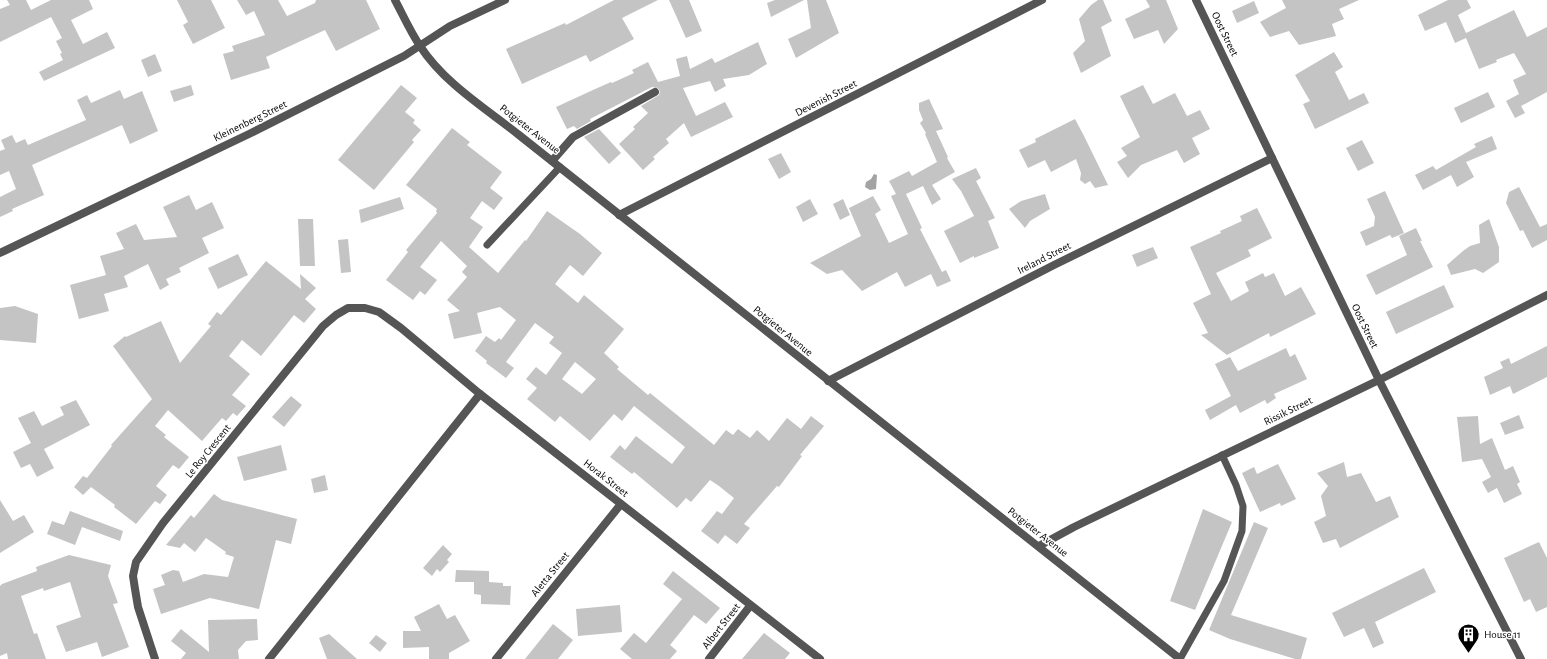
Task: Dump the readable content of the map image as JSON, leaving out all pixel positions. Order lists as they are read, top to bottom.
{
  "streets": {
    "street": [
      "Oost Street",
      "Devenish Street",
      "Kleinenberg Street",
      "Potgieter Avenue",
      "Ireland Street",
      "Rissik Street",
      "Le Roy Crescent",
      "Horak Street",
      "Aletta Street",
      "Albert Street"
    ]
  },
  "crossings": [
    ["Oost Street", "Ireland Street"],
    ["Oost Street", "Rissik Street"],
    ["Devenish Street", "Potgieter Avenue"],
    ["Kleinenberg Street", "Potgieter Avenue"],
    ["Potgieter Avenue", "Ireland Street"],
    ["Potgieter Avenue", "Rissik Street"],
    ["Le Roy Crescent", "Horak Street"],
    ["Horak Street", "Aletta Street"],
    ["Horak Street", "Albert Street"]
  ],
  "places": {
    "building": ["House 11"]
  }
}
